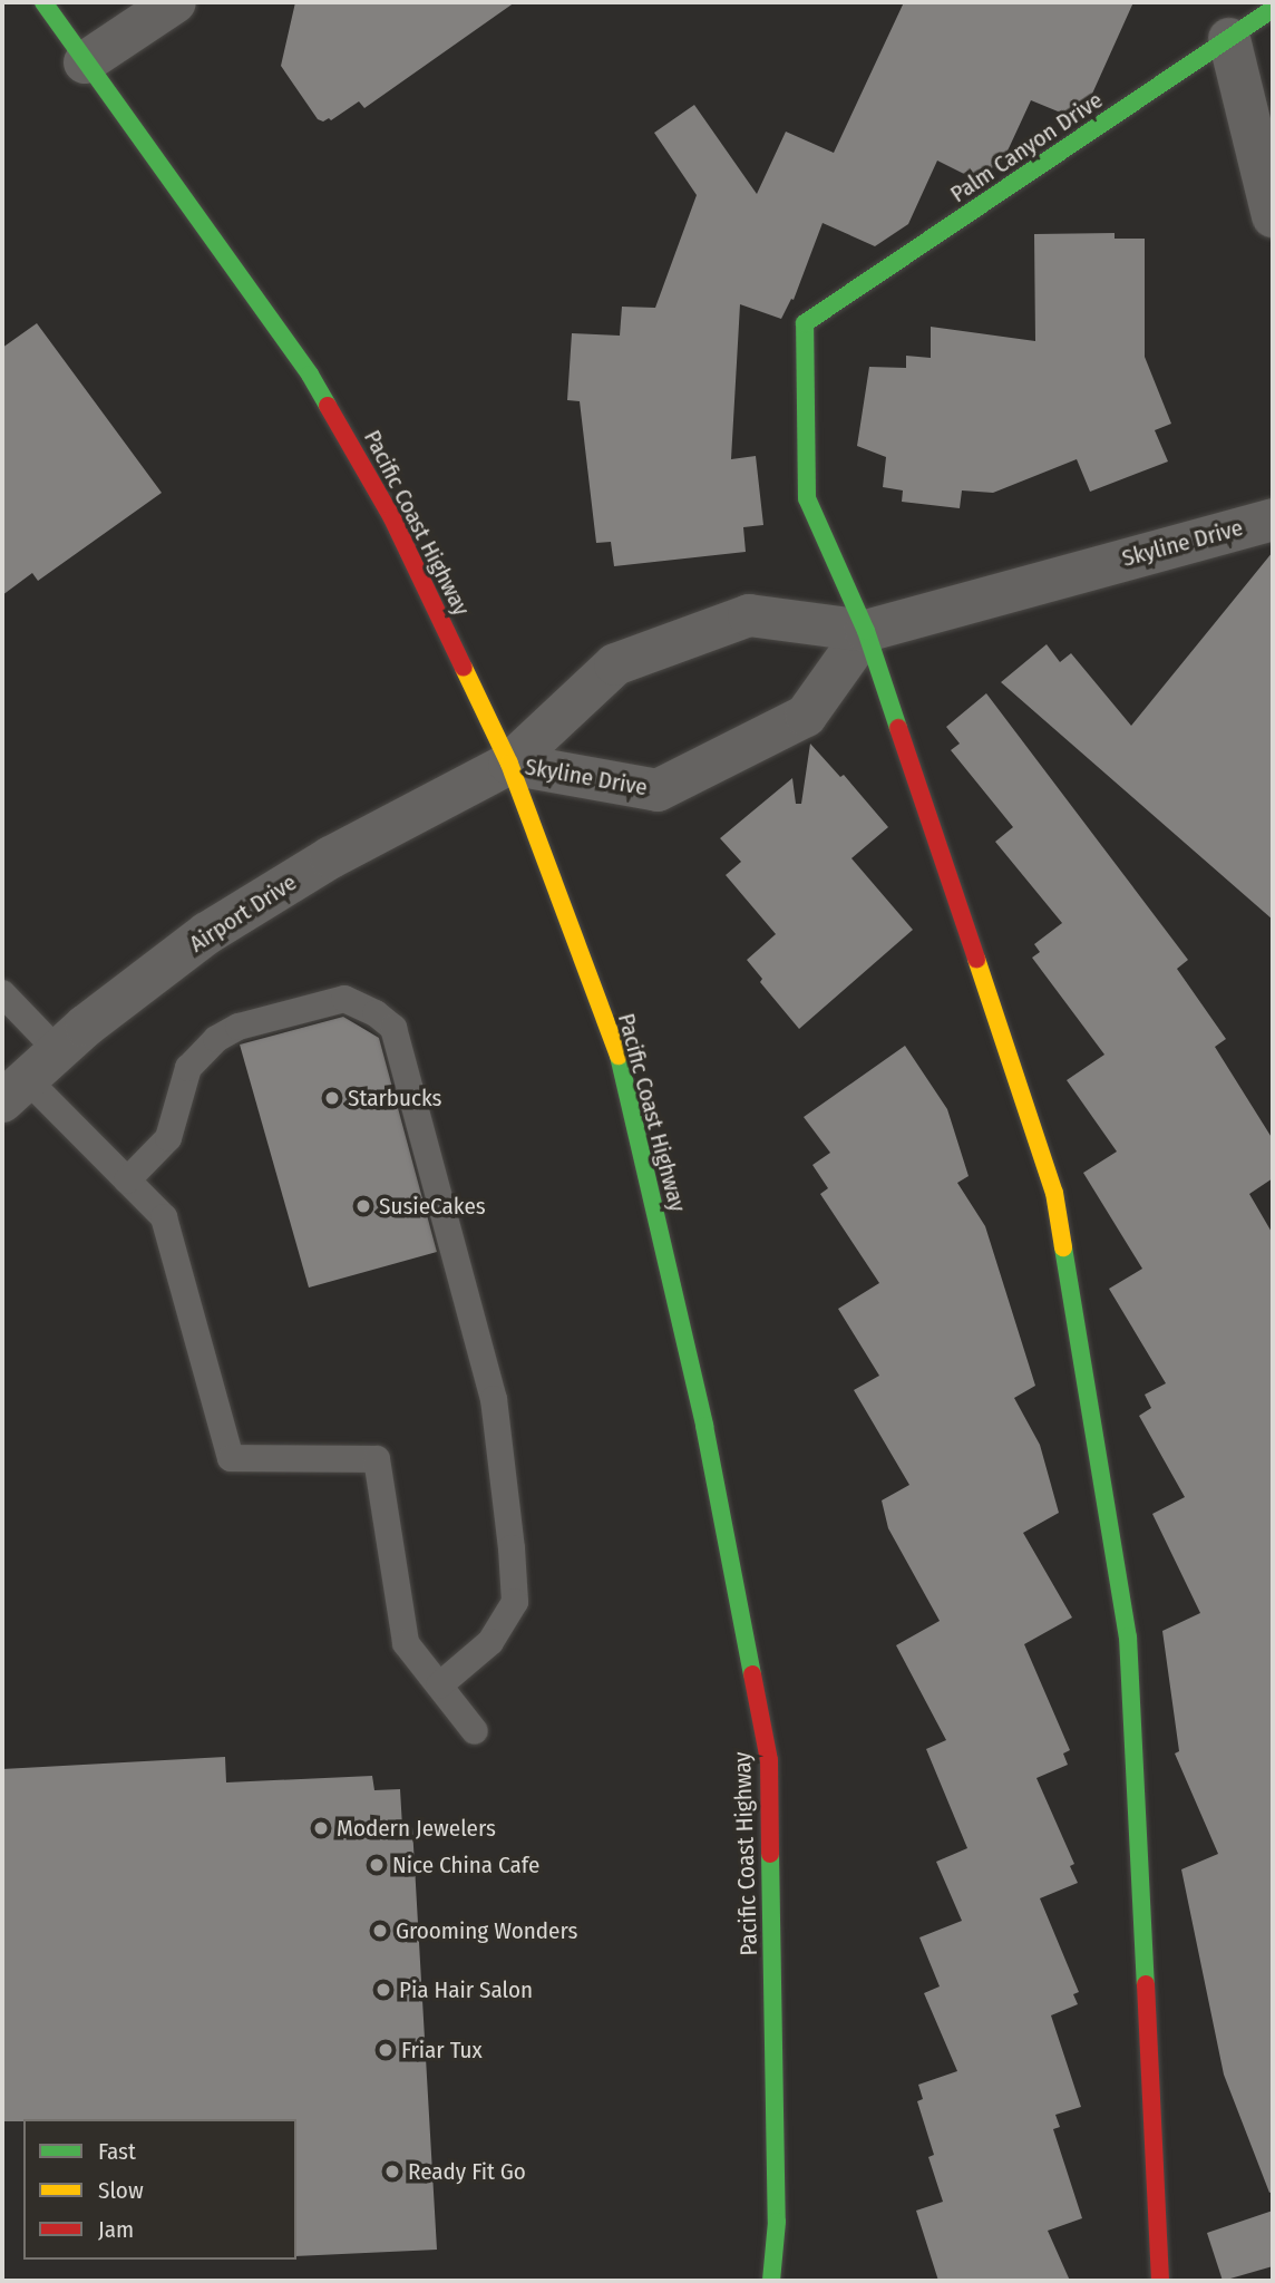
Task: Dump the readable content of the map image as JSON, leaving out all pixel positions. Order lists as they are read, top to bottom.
{
  "streets": {
    "main road": ["Palm Canyon Drive", "Pacific Coast Highway"],
    "street": ["Skyline Drive", "Airport Drive"]
  },
  "crossings": [
    ["Palm Canyon Drive", "Skyline Drive"],
    ["Pacific Coast Highway", "Skyline Drive"],
    ["Pacific Coast Highway", "Airport Drive"],
    ["Skyline Drive", "Airport Drive"]
  ],
  "places": [
    "Starbucks",
    "SusieCakes",
    "Modern Jewelers",
    "Nice China Cafe",
    "Grooming Wonders",
    "Pia Hair Salon",
    "Friar Tux",
    "Ready Fit Go"
  ],
  "legend": ["Fast", "Slow", "Jam"]
}
